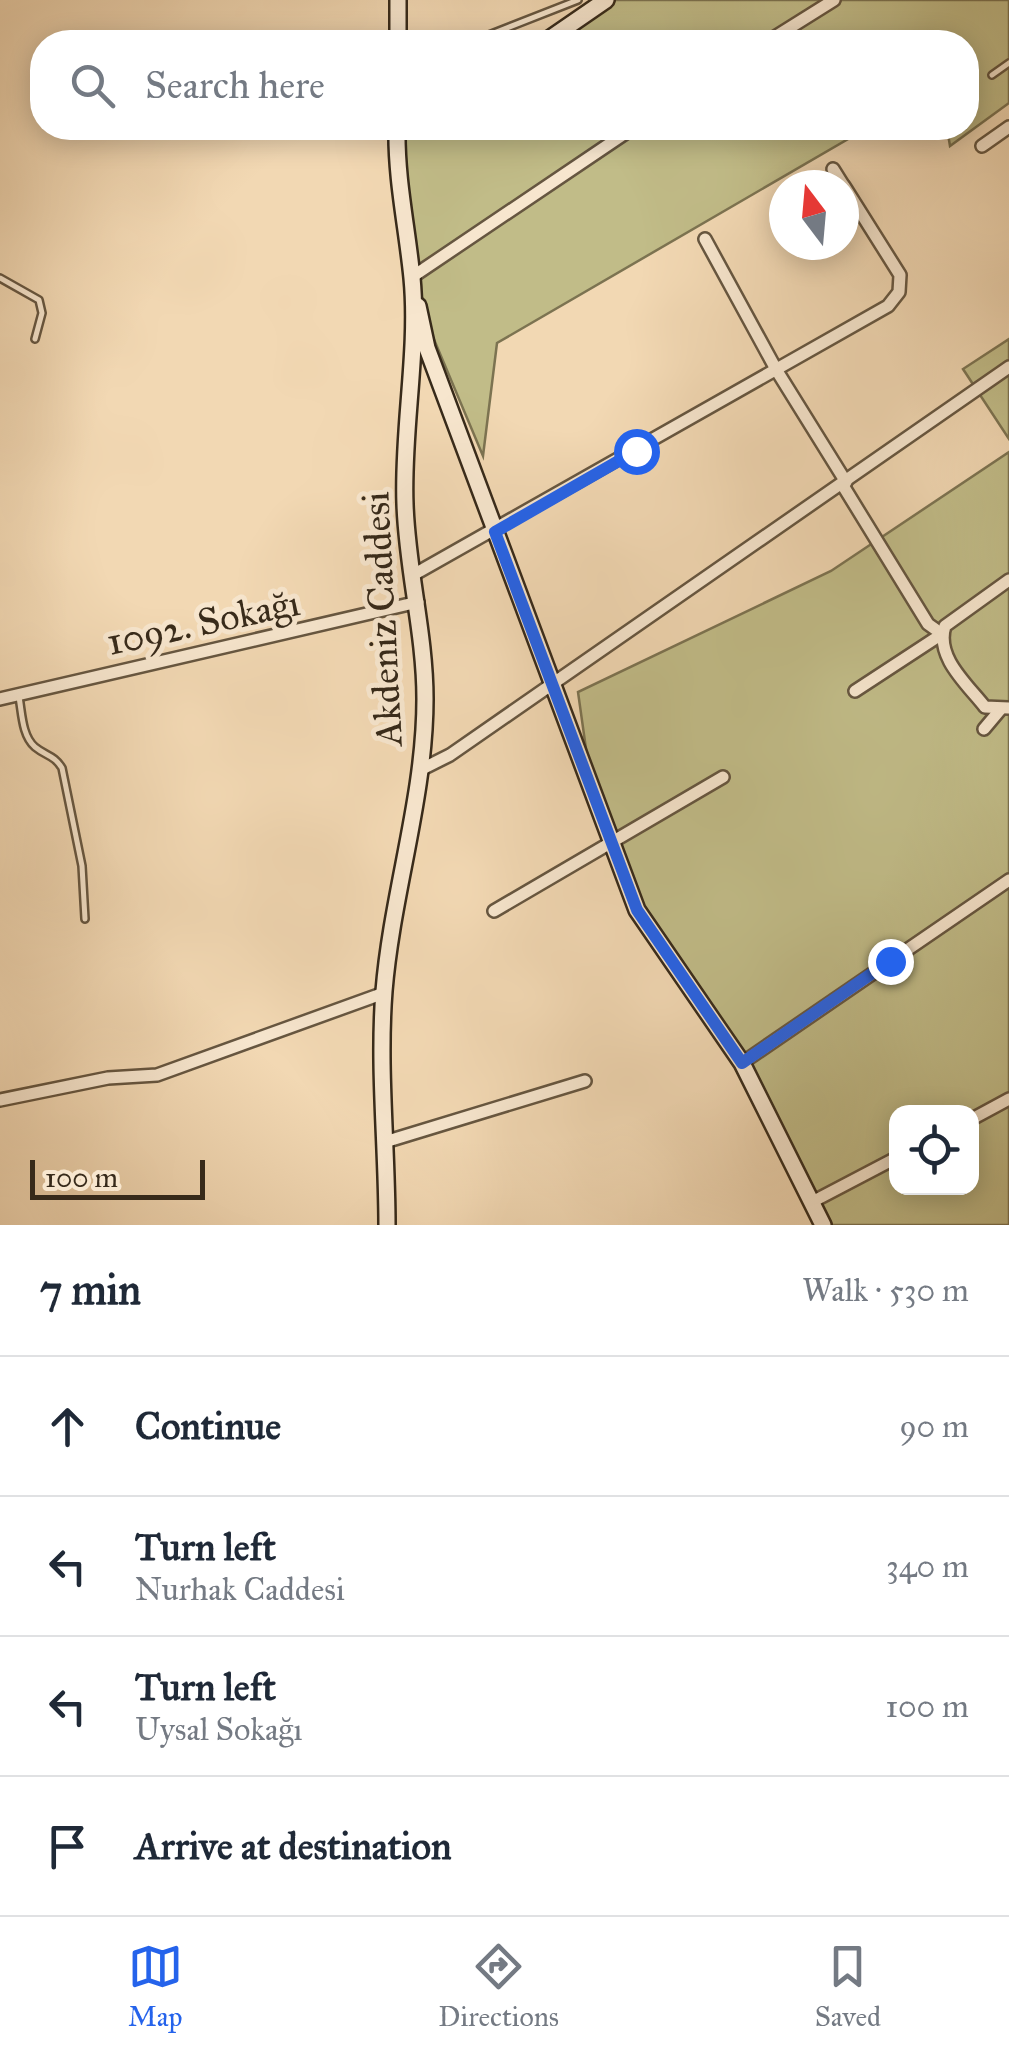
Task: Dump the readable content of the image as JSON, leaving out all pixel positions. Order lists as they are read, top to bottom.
{
  "streets": {
    "street": ["Akdeniz Caddesi", "1092. Sokağı"]
  },
  "crossings": [
    ["Akdeniz Caddesi", "1092. Sokağı"]
  ],
  "scale_bar": "100 m",
  "north": "top",
  "page": {
    "search": "Search here",
    "scale": "100 m",
    "heading": ["7 min", "Walk · 530 m"],
    "list": [
      ["Continue", "90 m"],
      ["Turn left", "Nurhak Caddesi", "340 m"],
      ["Turn left", "Uysal Sokağı", "100 m"],
      "Arrive at destination"
    ],
    "nav": ["Map", "Directions", "Saved"]
  }
}
